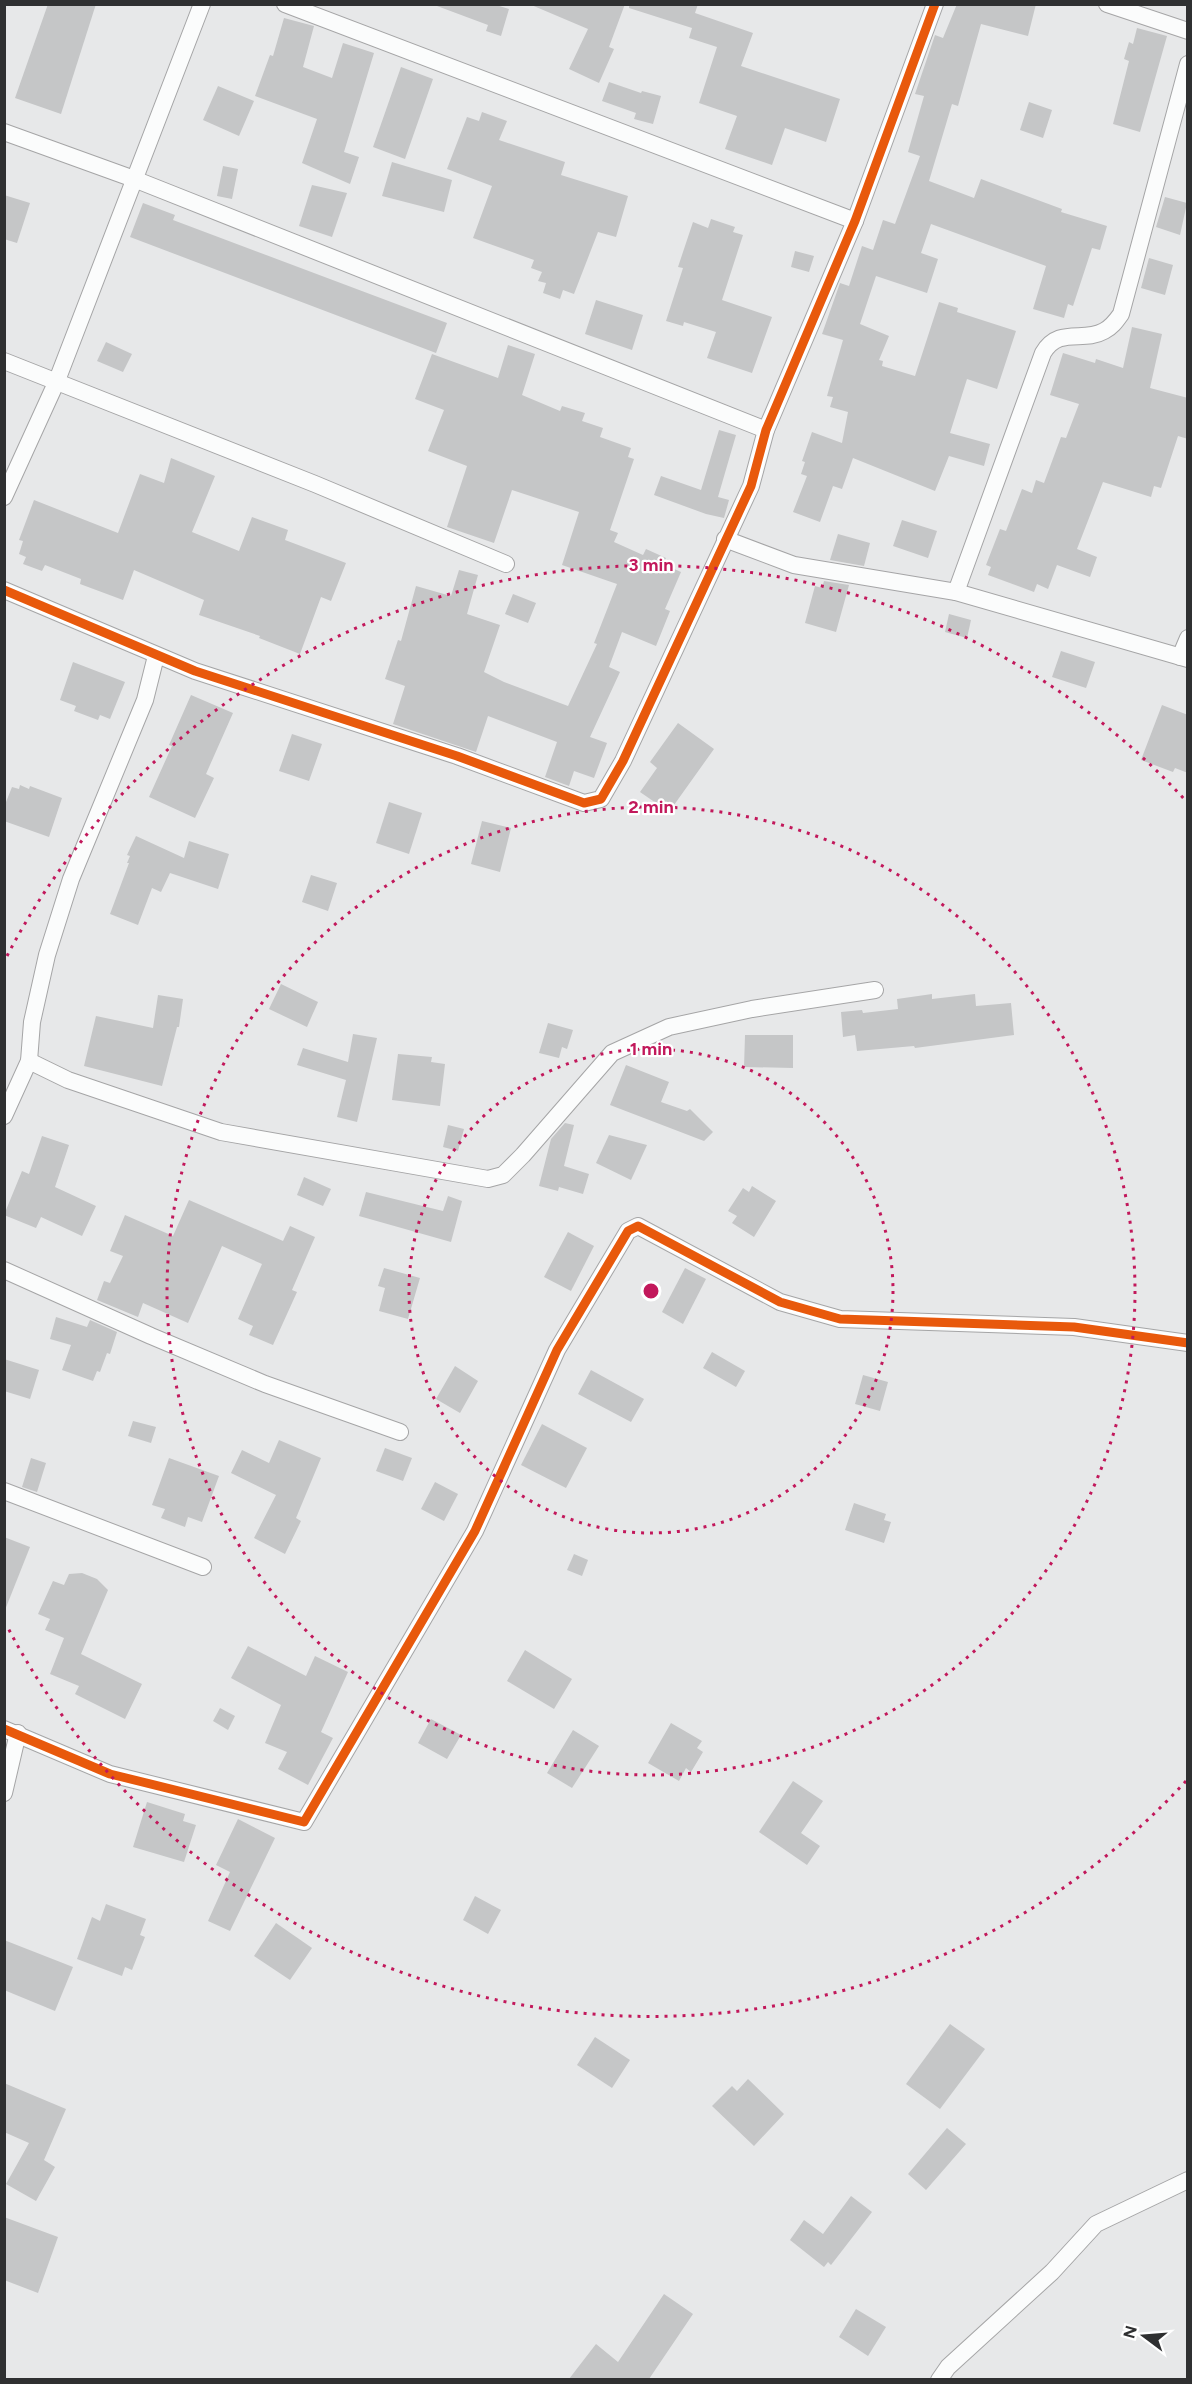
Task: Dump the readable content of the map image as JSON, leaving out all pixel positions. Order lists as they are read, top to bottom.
{
  "north": "left",
  "rings": ["3 min", "2 min", "1 min"]
}
